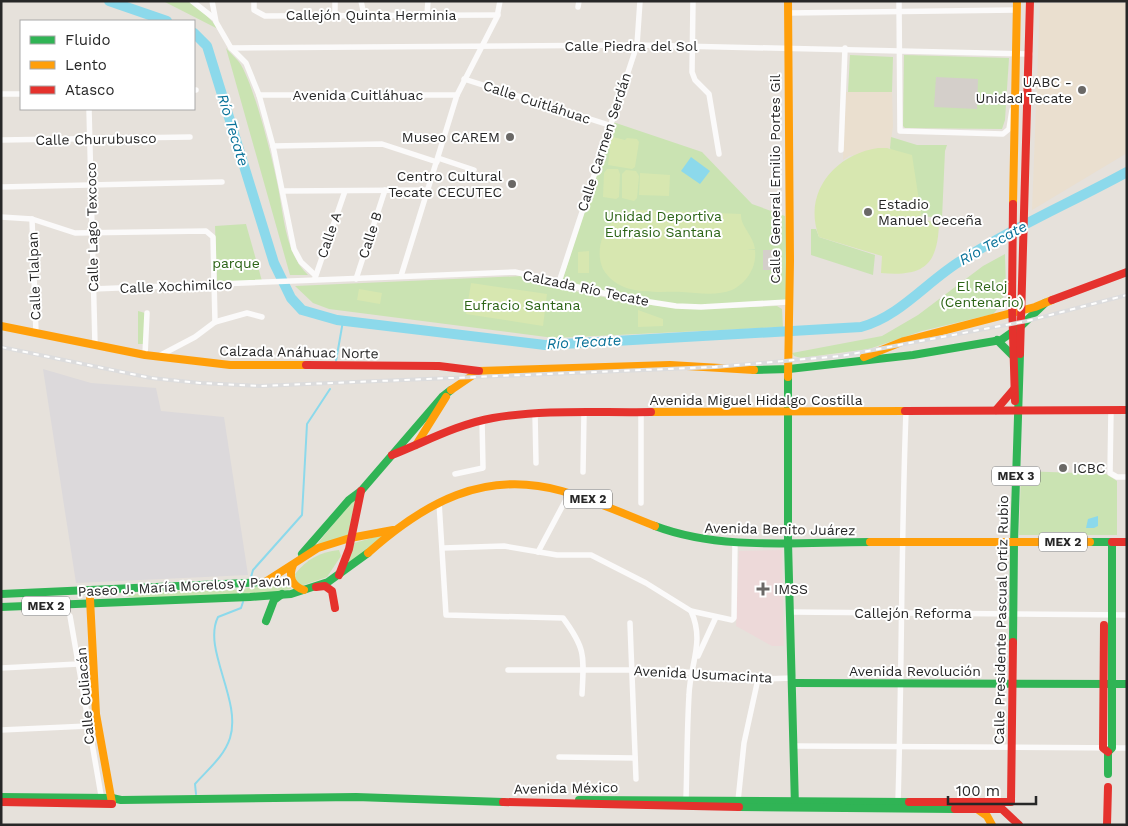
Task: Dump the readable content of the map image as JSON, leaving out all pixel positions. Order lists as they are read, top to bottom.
{
  "streets": {
    "main road": [
      "Calle General Emilio Portes Gil",
      "Calzada Anáhuac Norte",
      "Avenida Miguel Hidalgo Costilla",
      "MEX 3",
      "MEX 2",
      "Avenida Benito Juárez",
      "Paseo J. María Morelos y Pavón",
      "Calle Presidente Pascual Ortiz Rubio",
      "Avenida Revolución",
      "Calle Culiacán",
      "Avenida México"
    ],
    "street": [
      "Callejón Quinta Herminia",
      "Calle Piedra del Sol",
      "Avenida Cuitláhuac",
      "Calle Cuitláhuac",
      "Calle Churubusco",
      "Calle Carmen Serdán",
      "Calle Lago Texcoco",
      "Calle A",
      "Calle B",
      "Calle Tlalpan",
      "Calle Xochimilco",
      "Calzada Río Tecate",
      "Callejón Reforma",
      "Avenida Usumacinta"
    ]
  },
  "crossings": [
    ["Calle Piedra del Sol", "Calle Carmen Serdán"],
    ["Calle Piedra del Sol", "Calle General Emilio Portes Gil"],
    ["Calle Piedra del Sol", "MEX 3"],
    ["Calle Cuitláhuac", "Calle Carmen Serdán"],
    ["Calle Churubusco", "Calle Lago Texcoco"],
    ["Calle Carmen Serdán", "Calzada Río Tecate"],
    ["Calle General Emilio Portes Gil", "Calzada Río Tecate"],
    ["Calle General Emilio Portes Gil", "Calzada Anáhuac Norte"],
    ["Calle General Emilio Portes Gil", "Avenida Miguel Hidalgo Costilla"],
    ["Calle General Emilio Portes Gil", "Avenida Benito Juárez"],
    ["Calle General Emilio Portes Gil", "Callejón Reforma"],
    ["Calle General Emilio Portes Gil", "Avenida Revolución"],
    ["Calle General Emilio Portes Gil", "Avenida Usumacinta"],
    ["Calle General Emilio Portes Gil", "Avenida México"],
    ["Calle Lago Texcoco", "Calle Xochimilco"],
    ["Calle Lago Texcoco", "Calzada Anáhuac Norte"],
    ["Calle A", "Calzada Río Tecate"],
    ["Calle B", "Calzada Río Tecate"],
    ["Calle Tlalpan", "Calzada Anáhuac Norte"],
    ["Calle Xochimilco", "Calzada Río Tecate"],
    ["Calzada Anáhuac Norte", "MEX 3"],
    ["Calzada Anáhuac Norte", "Calle Presidente Pascual Ortiz Rubio"],
    ["Avenida Miguel Hidalgo Costilla", "Calle Presidente Pascual Ortiz Rubio"],
    ["MEX 3", "Calle Presidente Pascual Ortiz Rubio"],
    ["Avenida Benito Juárez", "Paseo J. María Morelos y Pavón"],
    ["Avenida Benito Juárez", "Calle Presidente Pascual Ortiz Rubio"],
    ["Paseo J. María Morelos y Pavón", "Calle Culiacán"],
    ["Callejón Reforma", "Calle Presidente Pascual Ortiz Rubio"],
    ["Calle Presidente Pascual Ortiz Rubio", "Avenida Revolución"],
    ["Calle Presidente Pascual Ortiz Rubio", "Avenida México"],
    ["Avenida Revolución", "Avenida Usumacinta"],
    ["Calle Culiacán", "Avenida México"]
  ],
  "water": ["Río Tecate"],
  "parks": [
    "Unidad Deportiva Eufrasio Santana",
    "parque",
    "El Reloj (Centenario)",
    "Eufracio Santana"
  ],
  "places": {
    "other": [
      "UABC - Unidad Tecate",
      "Museo CAREM",
      "Centro Cultural Tecate CECUTEC",
      "Estadio Manuel Ceceña",
      "ICBC"
    ],
    "health": ["IMSS"]
  },
  "legend": ["Fluido", "Lento", "Atasco"],
  "scale_bar": "100 m"
}
